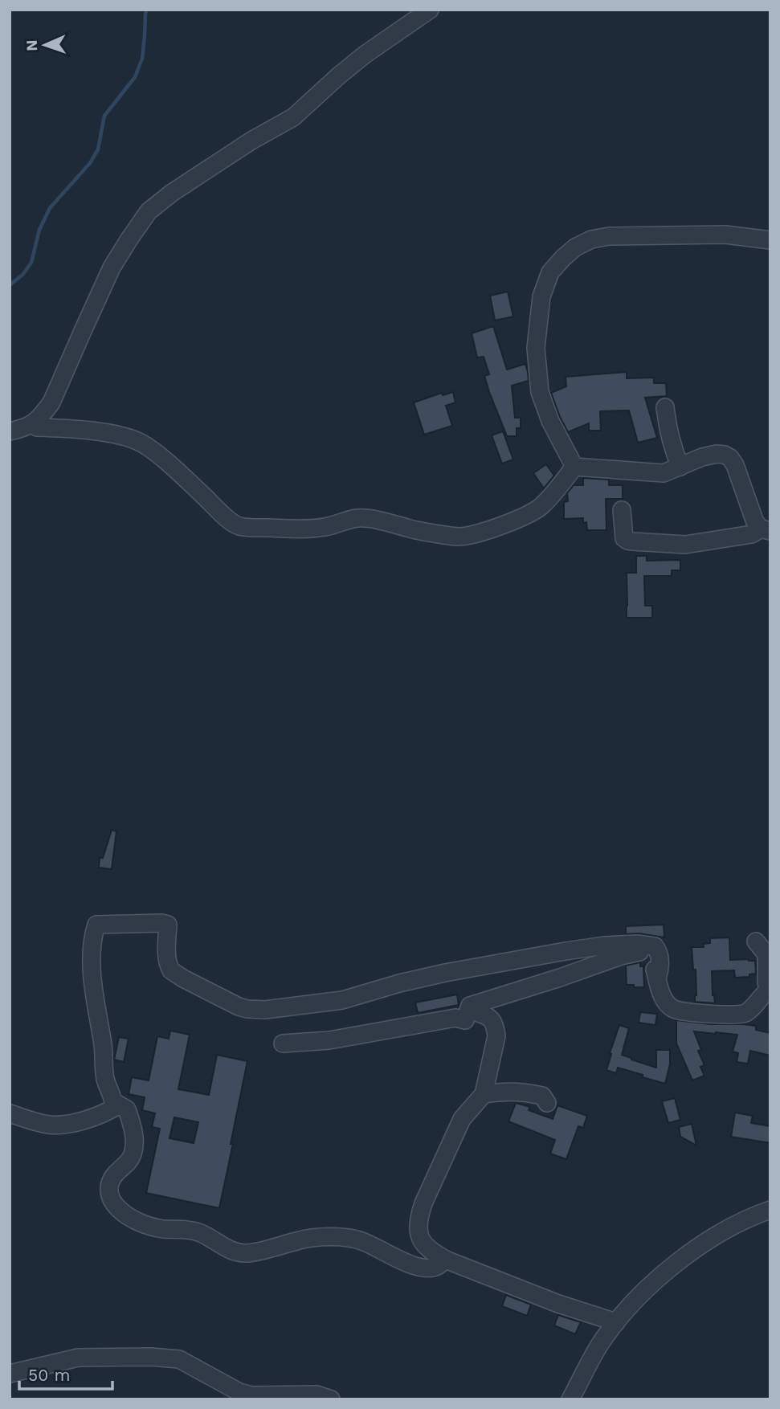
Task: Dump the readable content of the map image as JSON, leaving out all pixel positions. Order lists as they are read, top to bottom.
{
  "scale_bar": "50 m",
  "north": "left"
}
